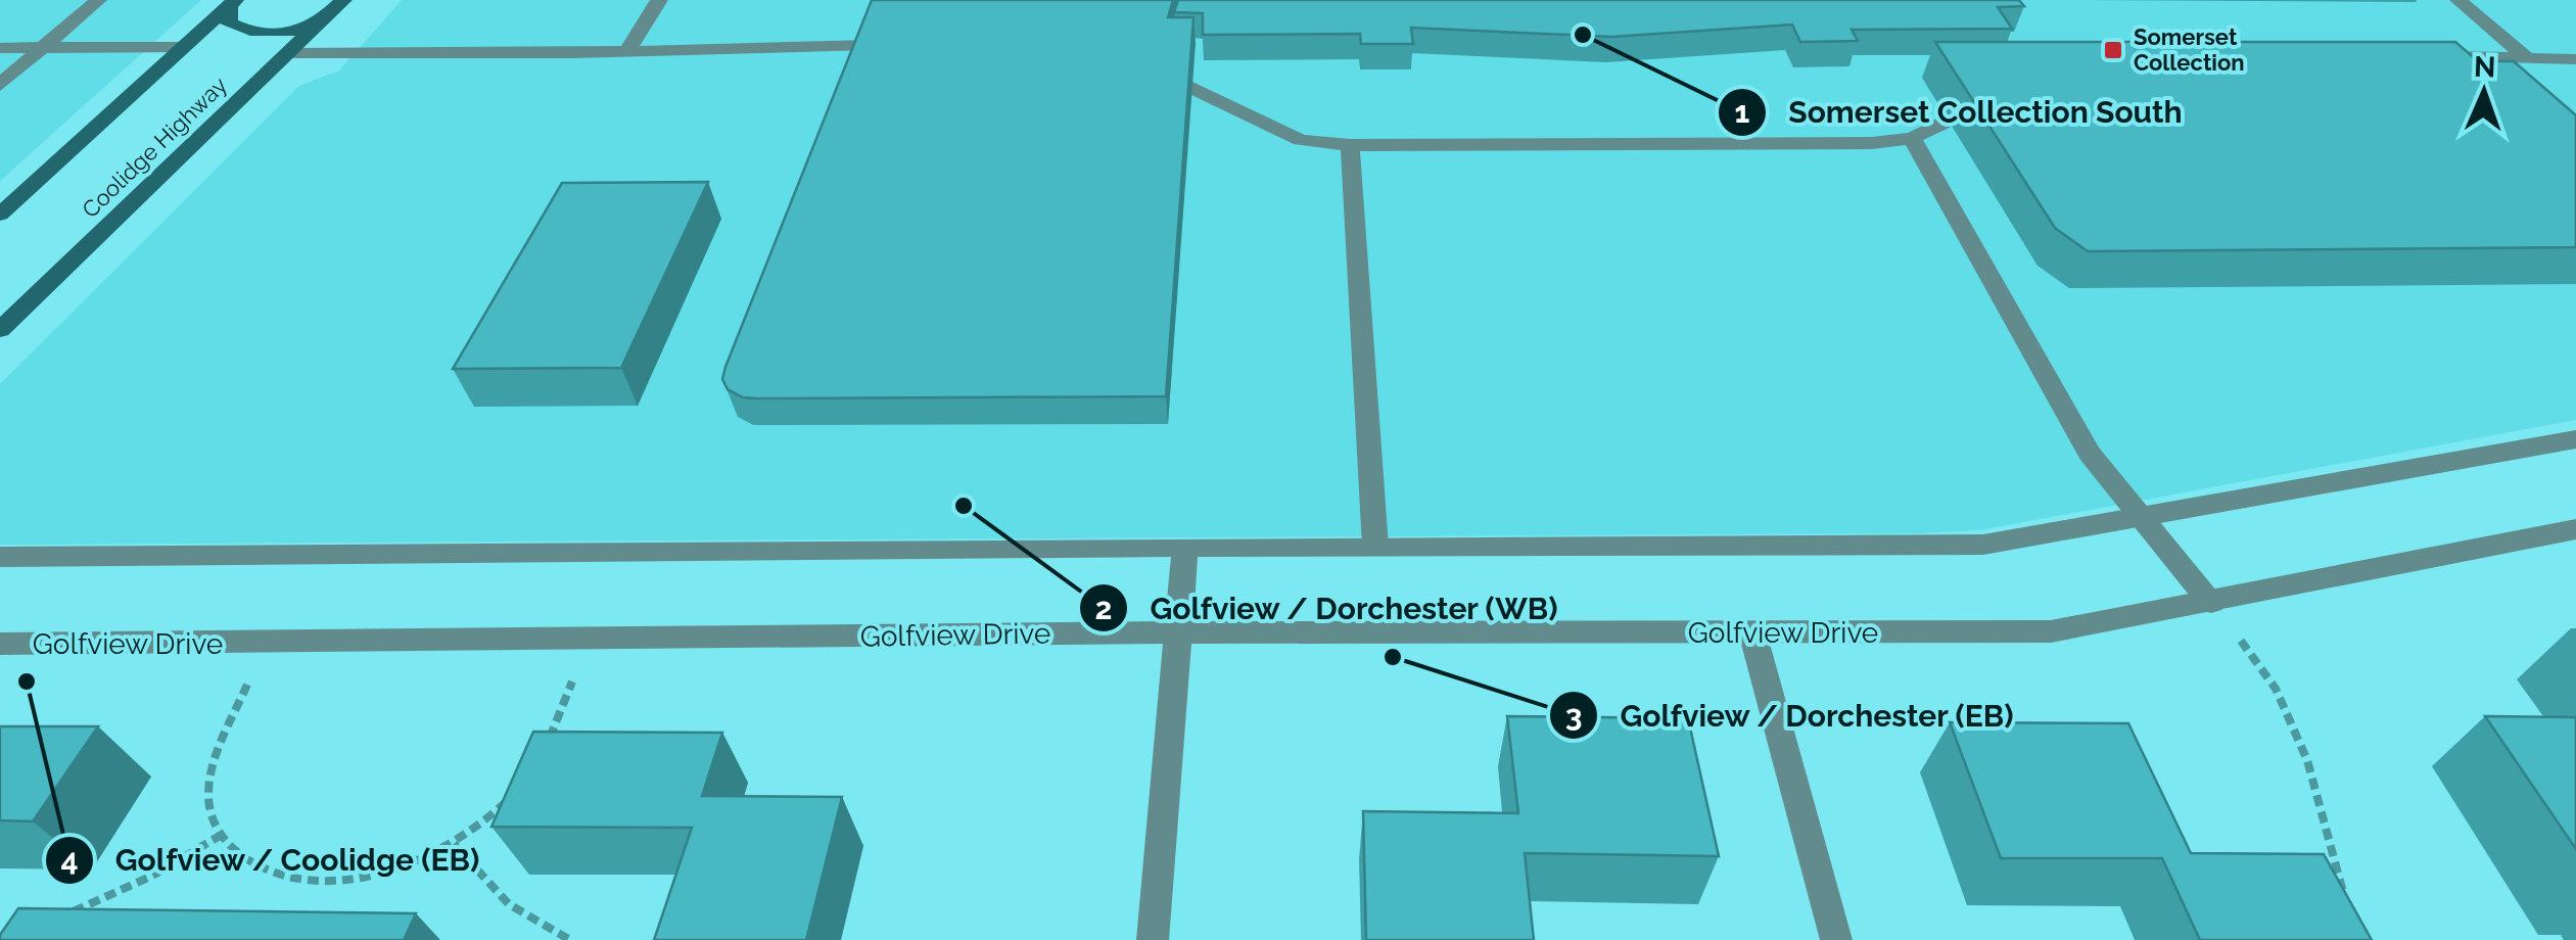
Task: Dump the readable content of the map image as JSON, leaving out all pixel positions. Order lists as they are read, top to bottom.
{
  "streets": {
    "main road": ["Coolidge Highway"],
    "street": ["Golfview Drive"]
  },
  "places": {
    "other": [
      "Somerset Collection South",
      "Golfview / Dorchester (WB)",
      "Golfview / Dorchester (EB)",
      "Golfview / Coolidge (EB)"
    ],
    "transit": ["Somerset Collection"]
  },
  "north": "top"
}
